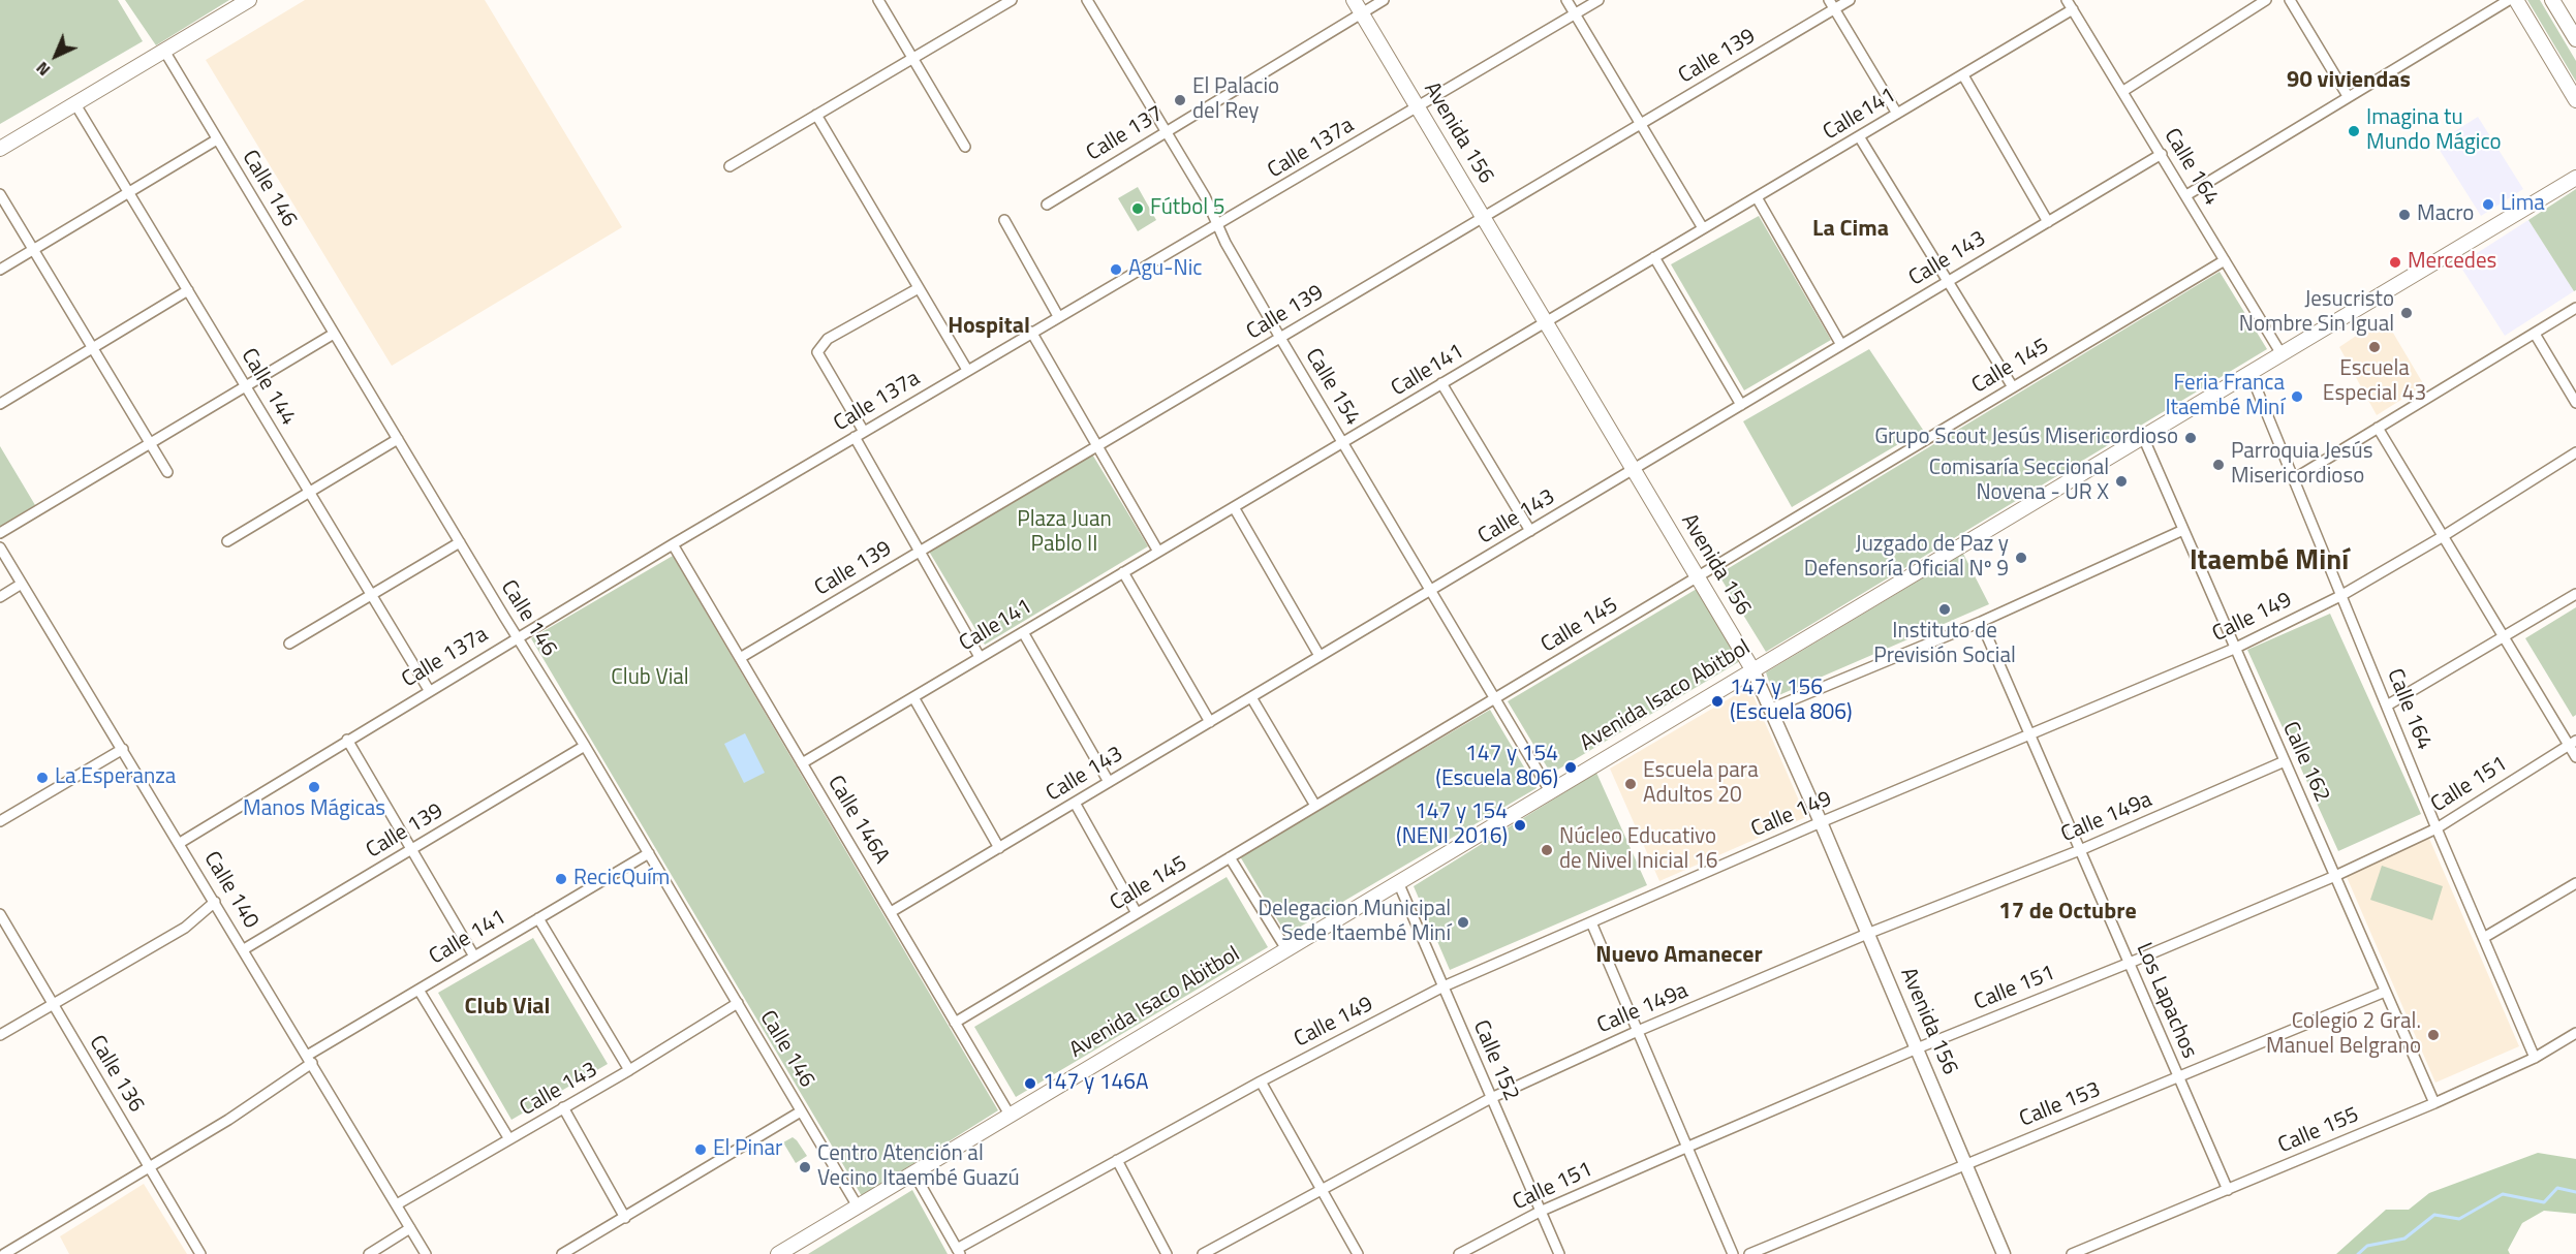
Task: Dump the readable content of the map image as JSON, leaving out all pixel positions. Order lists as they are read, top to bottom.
{
  "streets": {
    "main road": ["Avenida 156", "Avenida Isaco Abitbol"],
    "street": [
      "Calle 139",
      "Calle141",
      "Calle 137",
      "Calle 137a",
      "Calle 164",
      "Calle 146",
      "Calle 143",
      "Calle 145",
      "Calle 144",
      "Calle 154",
      "Calle 149",
      "Calle 162",
      "Calle 151",
      "Calle 149a",
      "Calle 146A",
      "Calle 140",
      "Calle 141",
      "Los Lapachos",
      "Calle 152",
      "Calle 136",
      "Calle 153",
      "Calle 155"
    ]
  },
  "crossings": [
    ["Calle 139", "Avenida 156"],
    ["Calle 139", "Calle 146"],
    ["Calle 139", "Calle 154"],
    ["Calle 139", "Calle 146A"],
    ["Calle 139", "Calle 140"],
    ["Calle141", "Avenida 156"],
    ["Calle141", "Calle 164"],
    ["Calle141", "Calle 154"],
    ["Calle141", "Calle 146A"],
    ["Avenida 156", "Calle 137"],
    ["Avenida 156", "Calle 137a"],
    ["Avenida 156", "Calle 143"],
    ["Avenida 156", "Calle 145"],
    ["Avenida 156", "Calle 149"],
    ["Avenida 156", "Avenida Isaco Abitbol"],
    ["Avenida 156", "Calle 151"],
    ["Avenida 156", "Calle 149a"],
    ["Avenida 156", "Calle 153"],
    ["Calle 137", "Calle 154"],
    ["Calle 137a", "Calle 146"],
    ["Calle 137a", "Calle 144"],
    ["Calle 137a", "Calle 154"],
    ["Calle 137a", "Calle 146A"],
    ["Calle 137a", "Calle 140"],
    ["Calle 164", "Calle 143"],
    ["Calle 164", "Calle 145"],
    ["Calle 164", "Calle 149"],
    ["Calle 164", "Avenida Isaco Abitbol"],
    ["Calle 164", "Calle 151"],
    ["Calle 164", "Calle 155"],
    ["Calle 146", "Calle 143"],
    ["Calle 146", "Avenida Isaco Abitbol"],
    ["Calle 146", "Calle 141"],
    ["Calle 143", "Calle 154"],
    ["Calle 143", "Calle 146A"],
    ["Calle 143", "Calle 140"],
    ["Calle 145", "Calle 154"],
    ["Calle 145", "Calle 146A"],
    ["Calle 154", "Avenida Isaco Abitbol"],
    ["Calle 149", "Calle 162"],
    ["Calle 149", "Los Lapachos"],
    ["Calle 149", "Calle 152"],
    ["Avenida Isaco Abitbol", "Calle 162"],
    ["Avenida Isaco Abitbol", "Calle 146A"],
    ["Avenida Isaco Abitbol", "Calle 152"],
    ["Calle 162", "Calle 151"],
    ["Calle 162", "Calle 149a"],
    ["Calle 162", "Calle 153"],
    ["Calle 162", "Calle 155"],
    ["Calle 151", "Los Lapachos"],
    ["Calle 151", "Calle 152"],
    ["Calle 149a", "Los Lapachos"],
    ["Calle 149a", "Calle 152"],
    ["Calle 140", "Calle 141"],
    ["Calle 141", "Calle 136"],
    ["Los Lapachos", "Calle 153"],
    ["Los Lapachos", "Calle 155"]
  ],
  "districts": [
    "90 viviendas",
    "La Cima",
    "Hospital",
    "Itaembé Miní",
    "17 de Octubre",
    "Nuevo Amanecer",
    "Club Vial"
  ],
  "parks": ["Plaza Juan Pablo II", "Club Vial"],
  "places": [
    "El Palacio del Rey",
    "Imagina tu Mundo Mágico",
    "Lima",
    "Fútbol 5",
    "Macro",
    "Mercedes",
    "Agu-Nic",
    "Jesucristo Nombre Sin Igual",
    "Escuela Especial 43",
    "Feria Franca Itaembé Miní",
    "Grupo Scout Jesús Misericordioso",
    "Parroquia Jesús Misericordioso",
    "Comisaría Seccional Novena - UR X",
    "Juzgado de Paz y Defensoría Oficial Nº 9",
    "Instituto de Previsión Social",
    "147 y 156 (Escuela 806)",
    "147 y 154 (Escuela 806)",
    "La Esperanza",
    "Escuela para Adultos 20",
    "Manos Mágicas",
    "147 y 154 (NENI 2016)",
    "Núcleo Educativo de Nivel Inicial 16",
    "RecicQuím",
    "Delegacion Municipal Sede Itaembé Miní",
    "Colegio 2 Gral. Manuel Belgrano",
    "147 y 146A",
    "El Pinar",
    "Centro Atención al Vecino Itaembé Guazú"
  ],
  "north": "bottom left"
}
